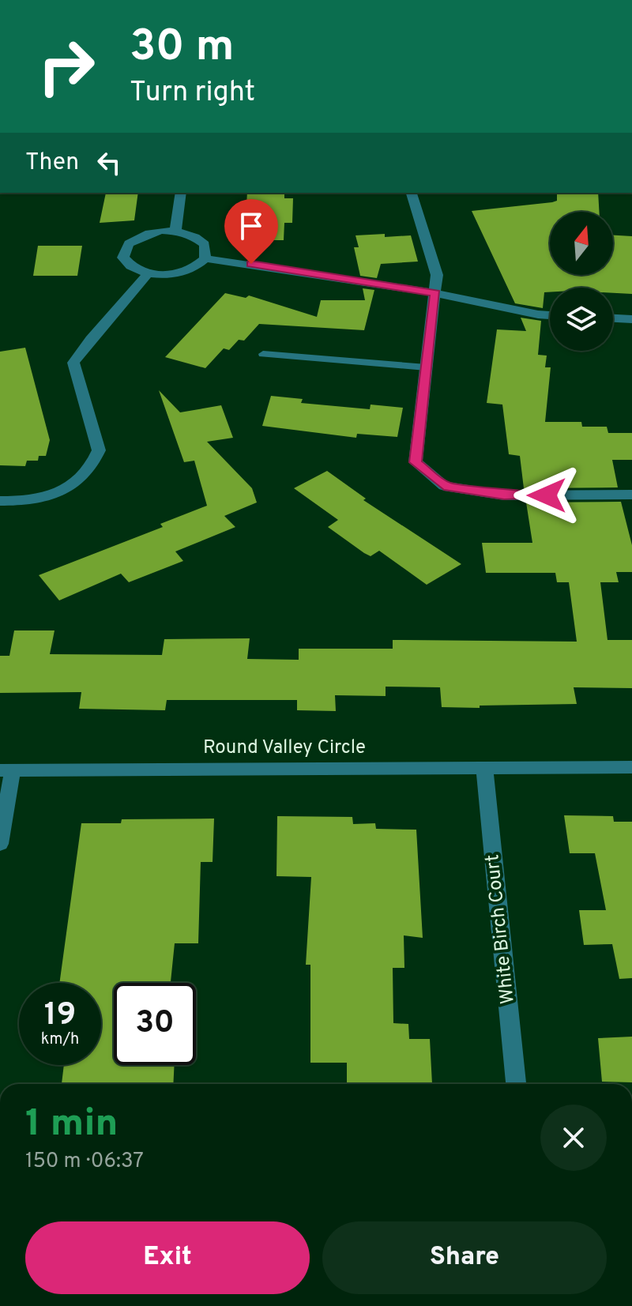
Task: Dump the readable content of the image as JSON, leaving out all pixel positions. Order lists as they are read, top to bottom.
{
  "streets": {
    "street": ["Round Valley Circle", "White Birch Court"]
  },
  "crossings": [
    ["Round Valley Circle", "White Birch Court"]
  ],
  "north": "top",
  "page": {
    "turn": ["30 m", "Turn right"],
    "then": "Then",
    "speed": "19 km/h",
    "limit": "30",
    "heading": ["1 min", "150 m · 06:37"],
    "buttons": ["Exit", "Share"]
  }
}
